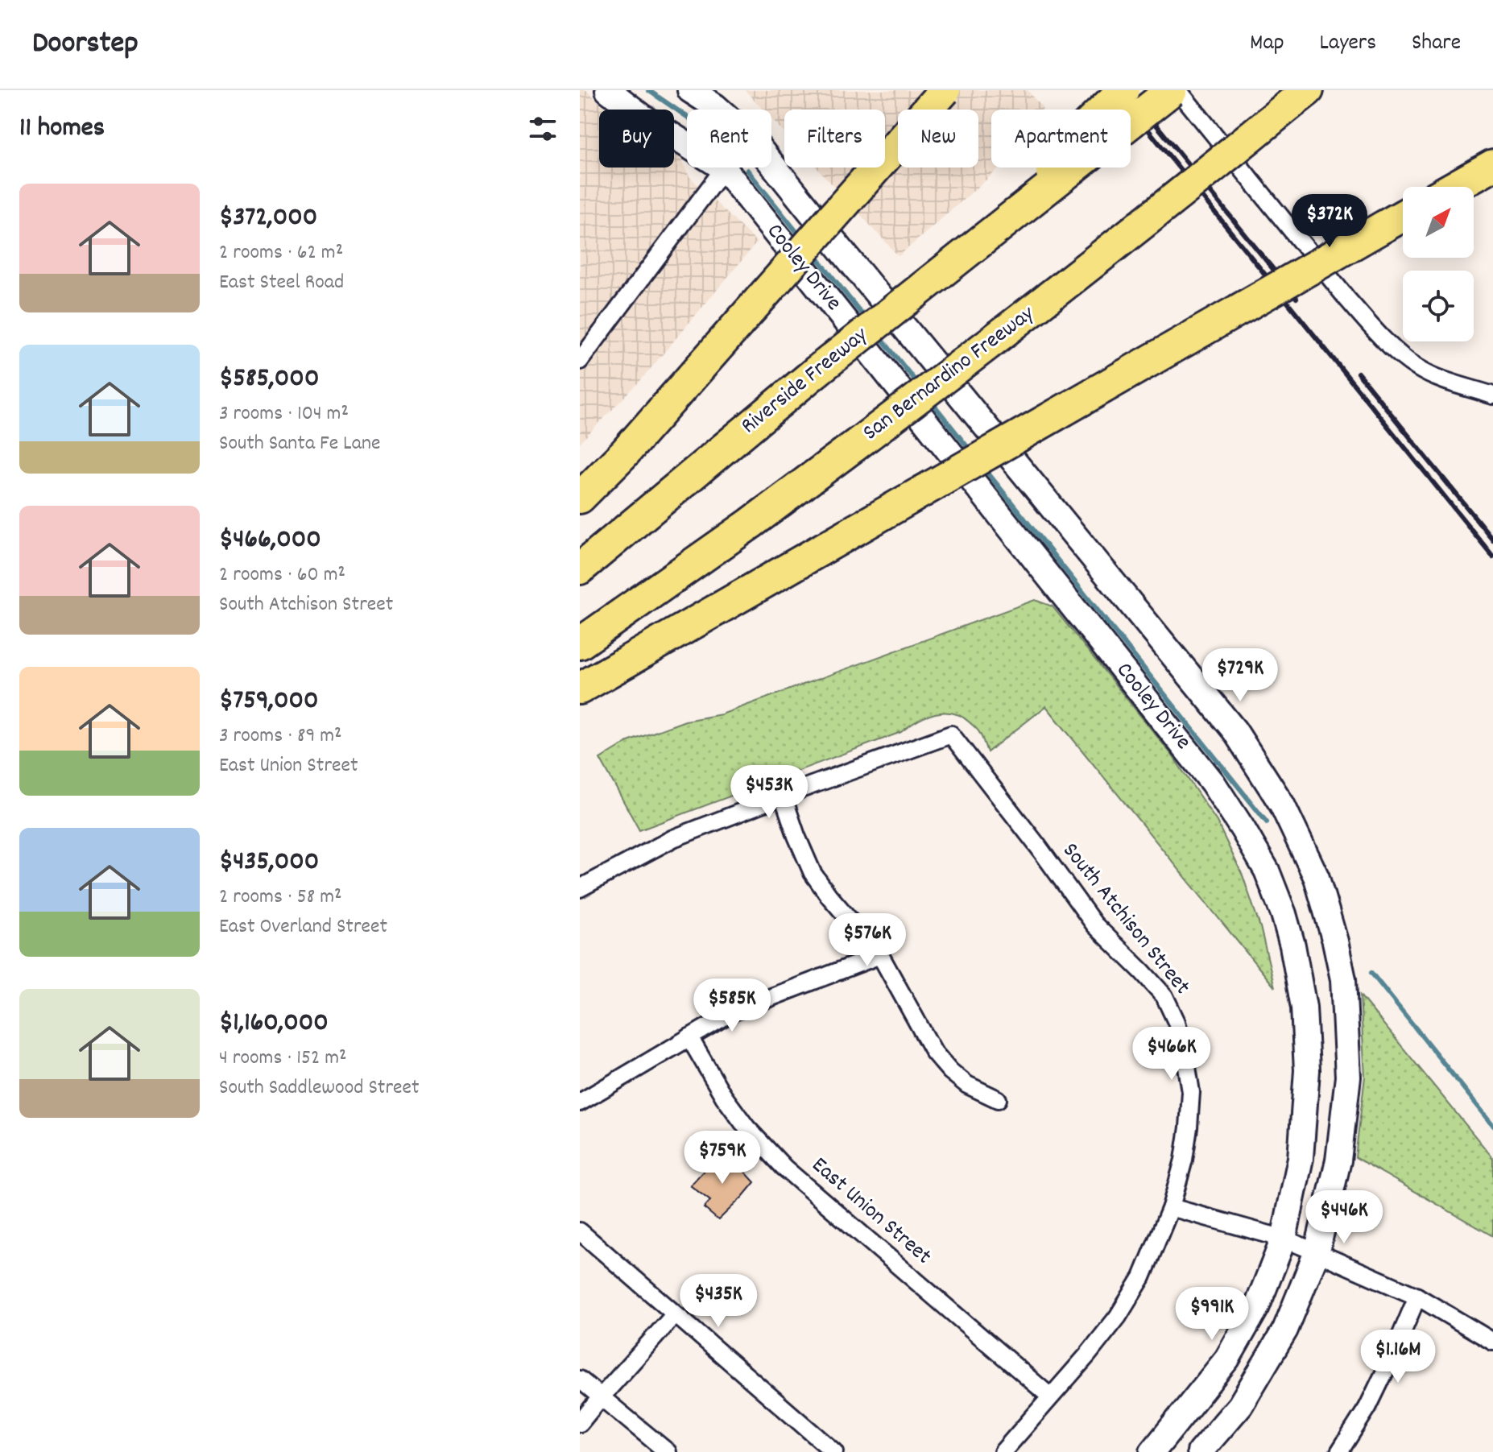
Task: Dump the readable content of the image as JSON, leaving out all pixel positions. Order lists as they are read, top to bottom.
{
  "streets": {
    "highway": ["San Bernardino Freeway", "Riverside Freeway"],
    "street": ["Cooley Drive", "South Atchison Street", "East Union Street"]
  },
  "crossings": [
    ["South Atchison Street", "East Union Street"]
  ],
  "north": "top right",
  "page": {
    "header": "Doorstep",
    "nav": ["Map", "Layers", "Share"],
    "heading": "11 homes",
    "chip": [
      "Buy",
      "Rent",
      "Filters",
      "New",
      "Apartment"
    ],
    "list": [
      {
        "name": "$372,000",
        "note": "2 rooms · 62 m² · East Steel Road"
      },
      {
        "name": "$585,000",
        "note": "3 rooms · 104 m² · South Santa Fe Lane"
      },
      {
        "name": "$466,000",
        "note": "2 rooms · 60 m² · South Atchison Street"
      },
      {
        "name": "$759,000",
        "note": "3 rooms · 89 m² · East Union Street"
      },
      {
        "name": "$435,000",
        "note": "2 rooms · 58 m² · East Overland Street"
      },
      {
        "name": "$1,160,000",
        "note": "4 rooms · 152 m² · South Saddlewood Street"
      }
    ],
    "price": [
      "$372K",
      "$729K",
      "$453K",
      "$576K",
      "$585K",
      "$466K",
      "$759K",
      "$446K",
      "$435K",
      "$991K",
      "$1.16M"
    ]
  }
}
